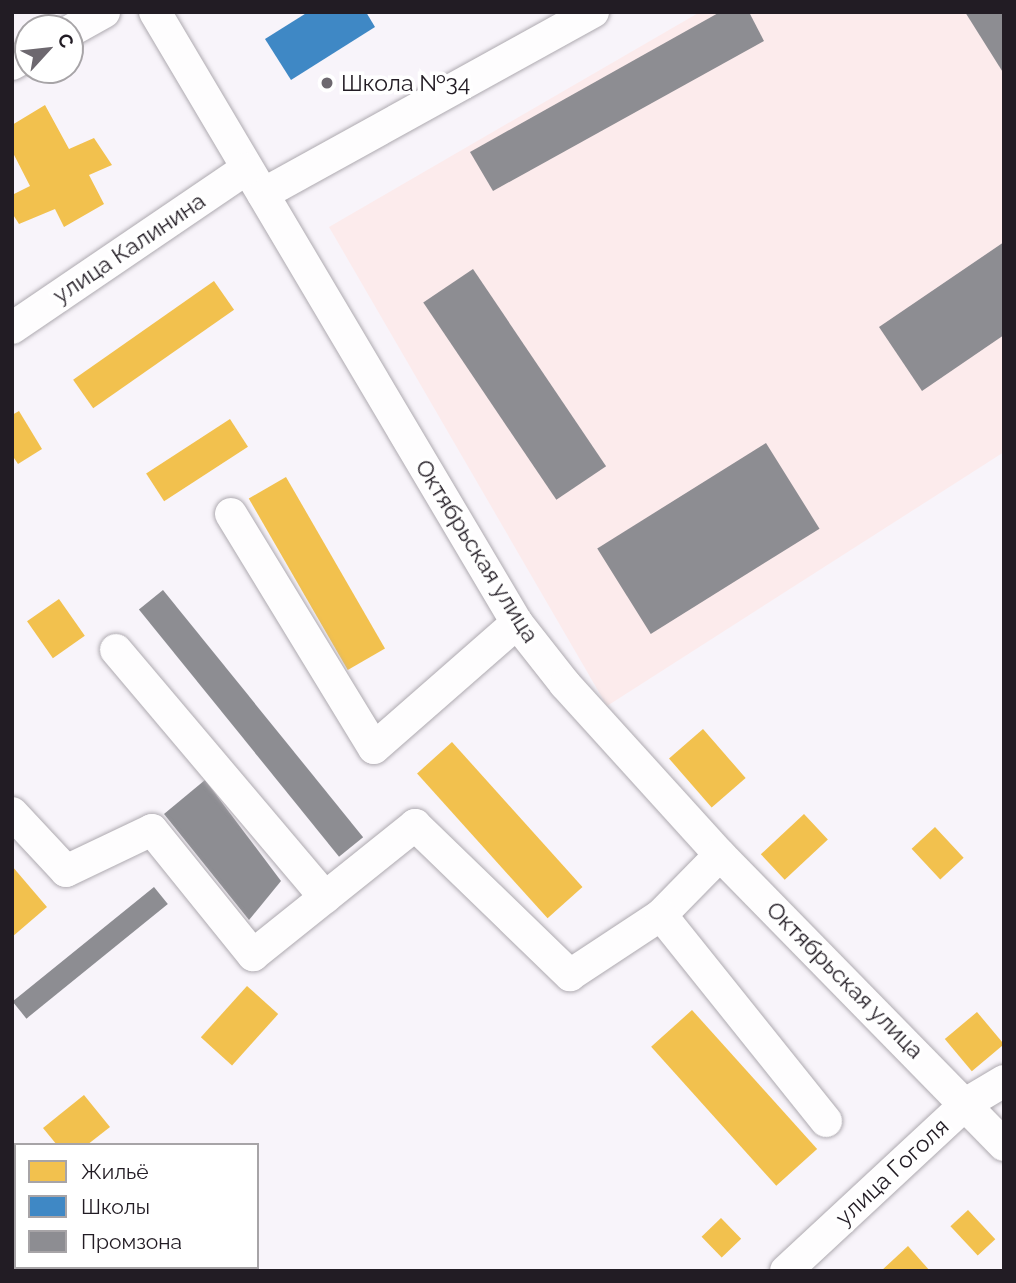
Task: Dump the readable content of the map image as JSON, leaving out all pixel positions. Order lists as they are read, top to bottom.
{
  "streets": {
    "street": ["улица Калинина", "Октябрьская улица", "улица Гоголя"]
  },
  "crossings": [
    ["улица Калинина", "Октябрьская улица"],
    ["Октябрьская улица", "улица Гоголя"]
  ],
  "places": ["Школа №34"],
  "legend": ["Жильё", "Школы", "Промзона"],
  "north": "top right"
}
